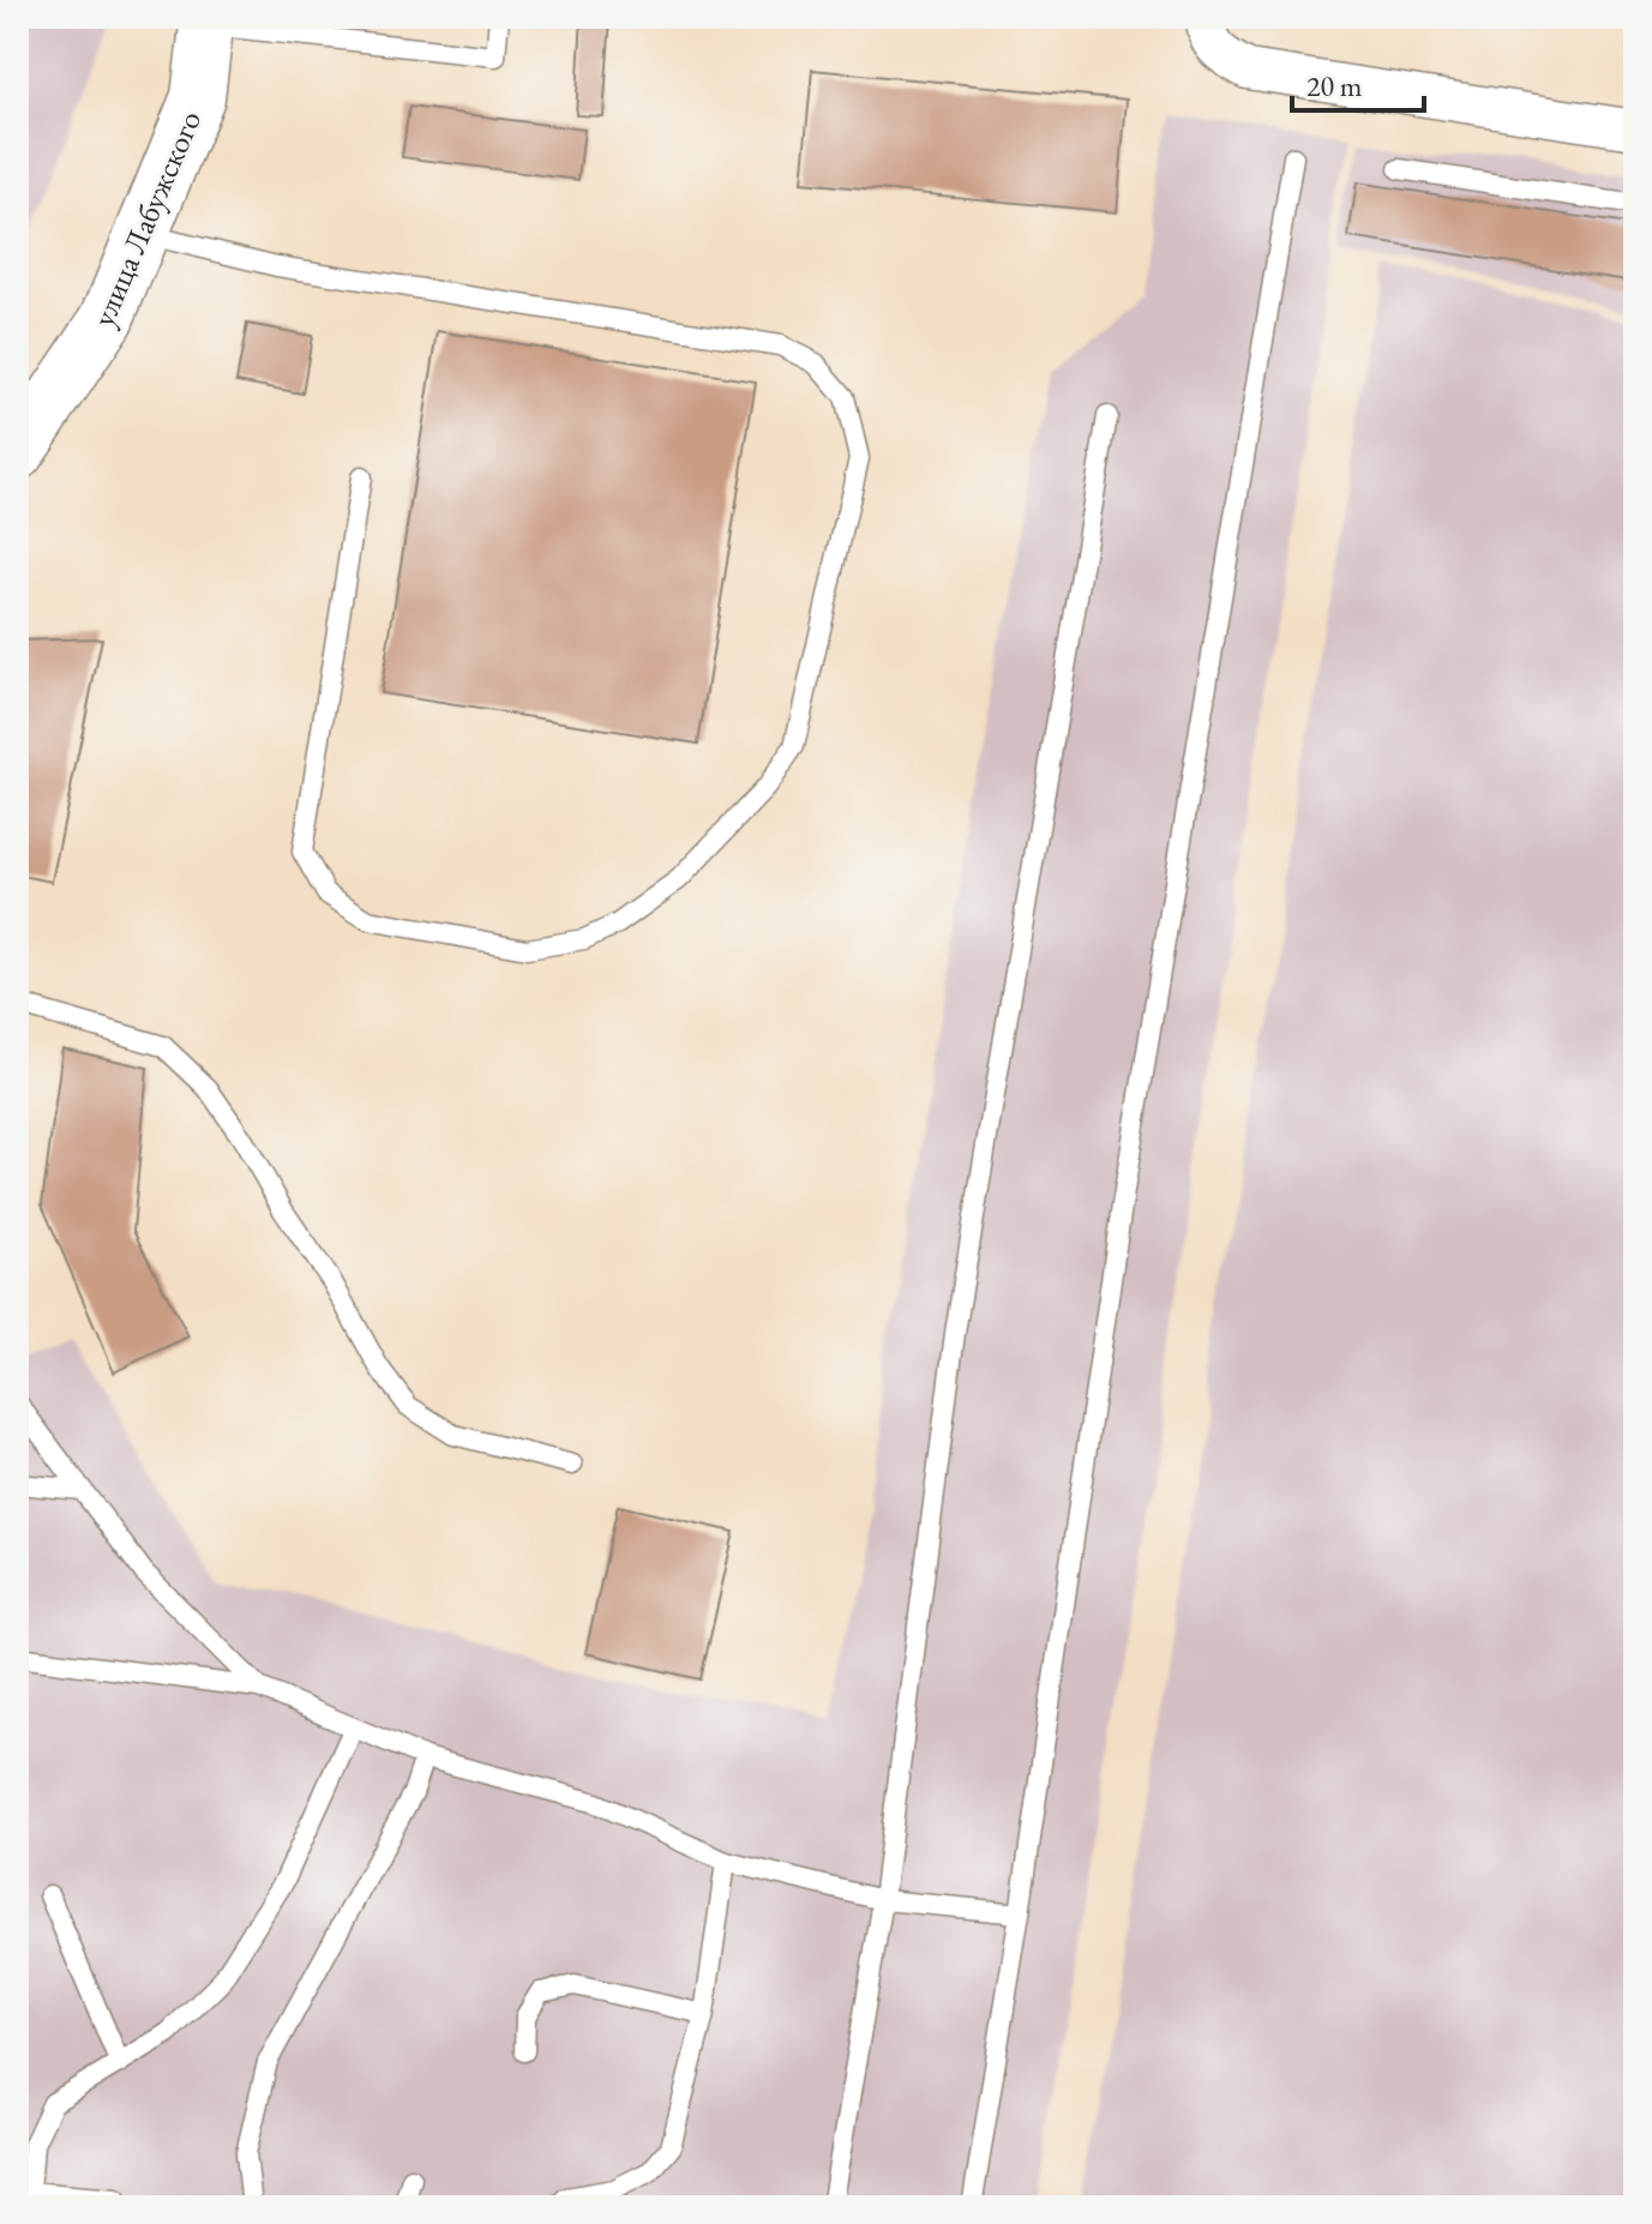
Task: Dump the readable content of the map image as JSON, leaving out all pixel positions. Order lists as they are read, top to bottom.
{
  "streets": {
    "street": ["улица Лабужского"]
  },
  "scale_bar": "20 m"
}
